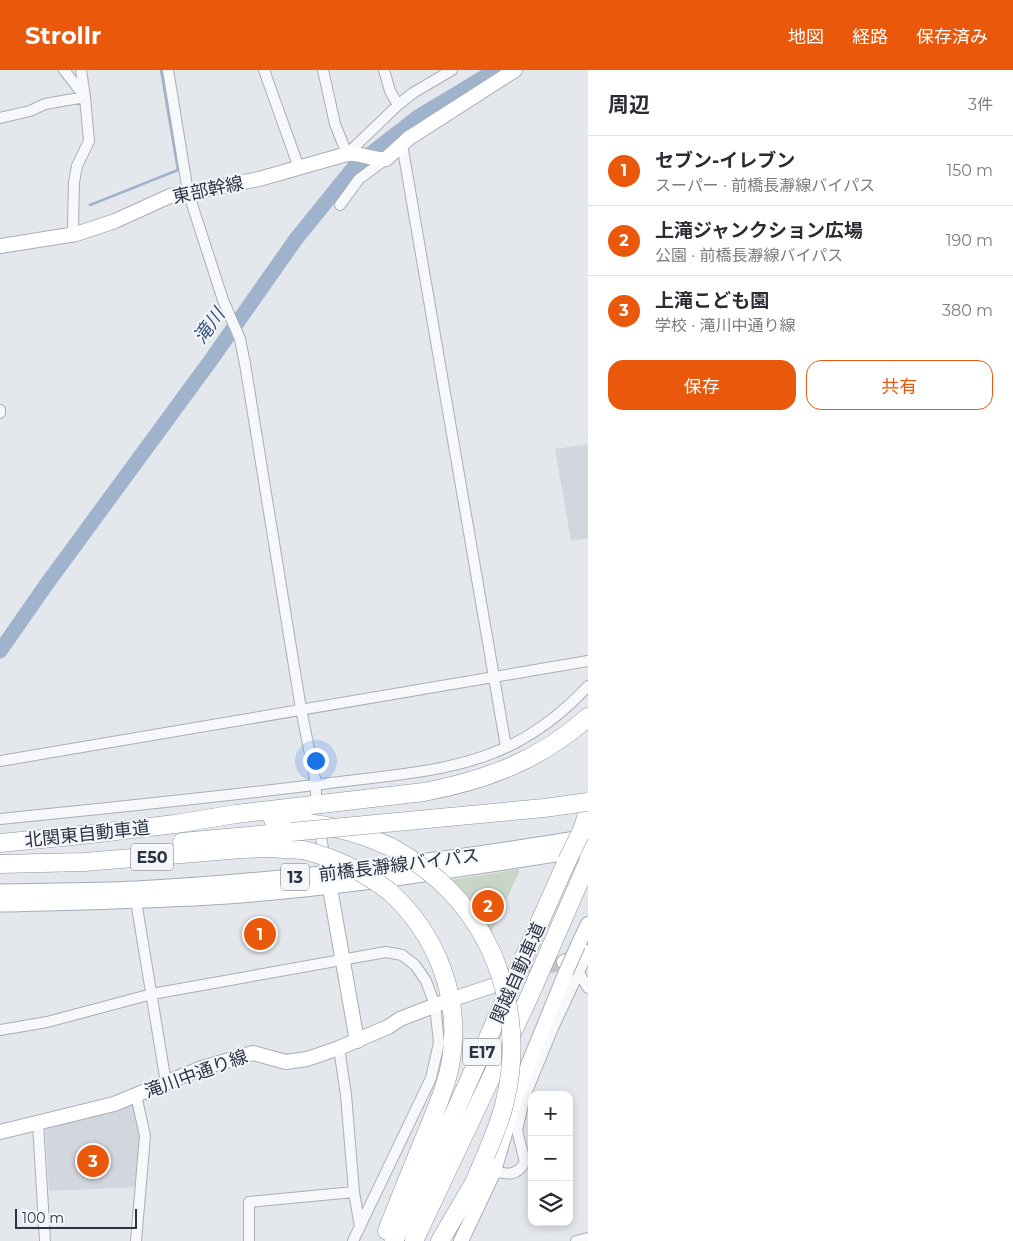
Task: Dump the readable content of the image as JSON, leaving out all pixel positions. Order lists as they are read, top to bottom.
{
  "streets": {
    "highway": [
      "北関東自動車道",
      "E50",
      "関越自動車道",
      "E17"
    ],
    "main road": ["前橋長瀞線バイパス", "13"],
    "street": ["東部幹線", "滝川中通り線"]
  },
  "crossings": [
    ["前橋長瀞線バイパス", "関越自動車道"]
  ],
  "water": ["滝川"],
  "scale_bar": "100 m",
  "page": {
    "header": "Strollr",
    "nav": ["地図", "経路", "保存済み"],
    "heading": ["周辺", "3件"],
    "list": [
      {
        "mark": "1",
        "name": "セブン-イレブン",
        "note": "スーパー · 前橋長瀞線バイパス",
        "value": "150 m"
      },
      {
        "mark": "2",
        "name": "上滝ジャンクション広場",
        "note": "公園 · 前橋長瀞線バイパス",
        "value": "190 m"
      },
      {
        "mark": "3",
        "name": "上滝こども園",
        "note": "学校 · 滝川中通り線",
        "value": "380 m"
      }
    ],
    "buttons": ["保存", "共有"],
    "pins": ["2", "1", "3"],
    "map_buttons": ["+", "−"],
    "scale": "100 m"
  }
}
